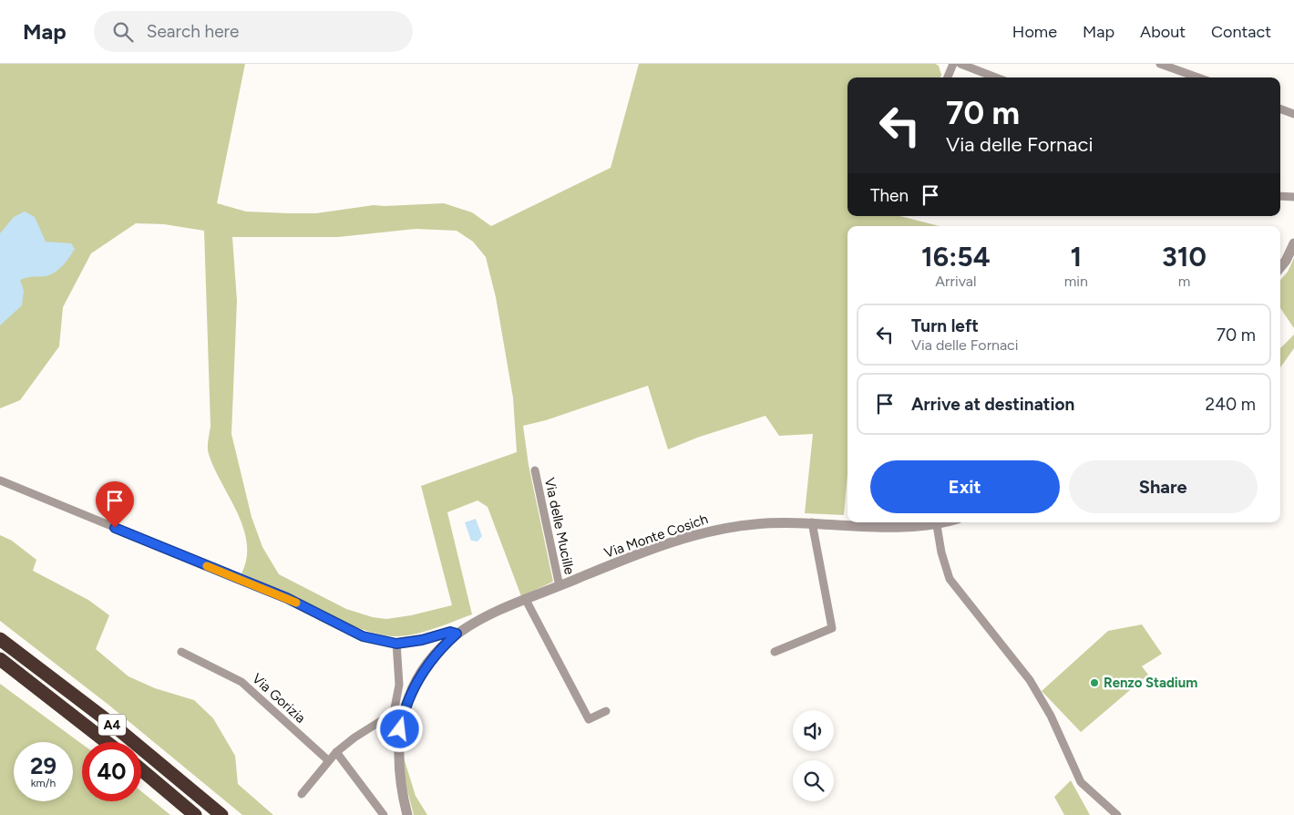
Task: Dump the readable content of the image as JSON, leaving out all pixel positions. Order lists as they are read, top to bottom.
{
  "streets": {
    "highway": ["A4"],
    "street": ["Via delle Mucille", "Via Monte Cosich", "Via Gorizia"]
  },
  "crossings": [
    ["Via delle Mucille", "Via Monte Cosich"]
  ],
  "places": ["Renzo Stadium"],
  "page": {
    "header": "Map",
    "search": "Search here",
    "nav": [
      "Home",
      "Map",
      "About",
      "Contact"
    ],
    "turn": ["70 m", "Via delle Fornaci"],
    "then": "Then",
    "eta": [
      "16:54",
      "Arrival",
      "1",
      "min",
      "310",
      "m"
    ],
    "list": [
      {
        "name": "Turn left",
        "note": "Via delle Fornaci",
        "value": "70 m"
      },
      {
        "name": "Arrive at destination",
        "value": "240 m"
      }
    ],
    "buttons": ["Exit", "Share"],
    "speed": "29 km/h",
    "limit": "40"
  }
}
